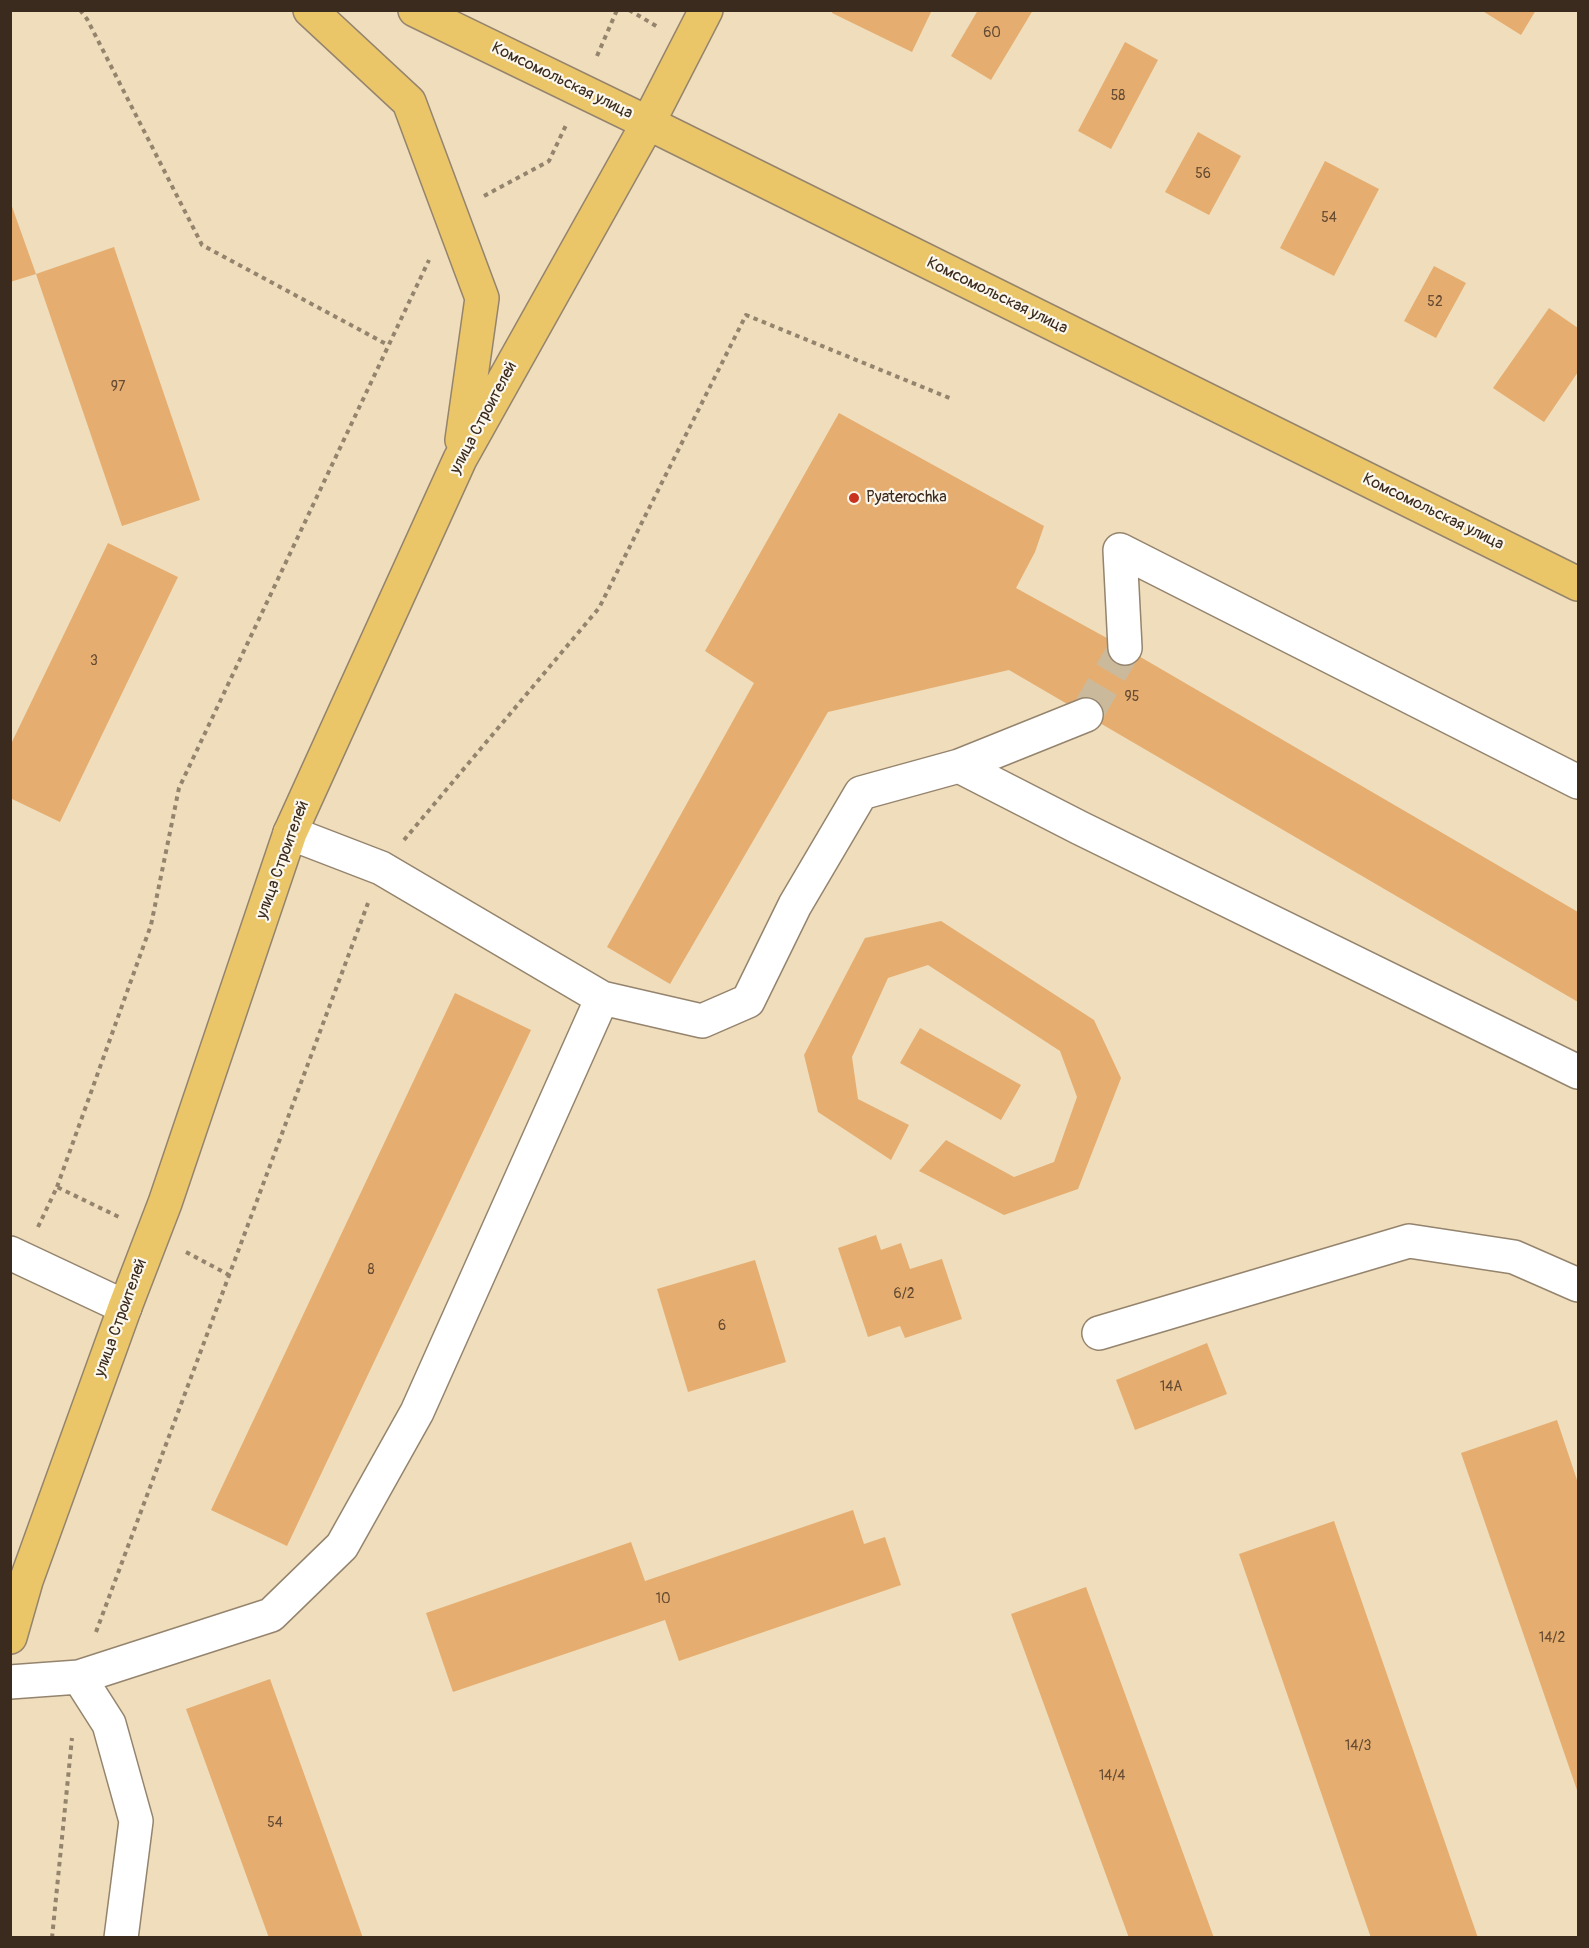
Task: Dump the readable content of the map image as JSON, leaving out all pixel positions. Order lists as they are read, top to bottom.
{
  "streets": {
    "main road": ["Комсомольская улица", "улица Строителей"]
  },
  "crossings": [
    ["Комсомольская улица", "улица Строителей"]
  ],
  "places": ["Pyaterochka"],
  "house_numbers": [
    "60",
    "58",
    "56",
    "54",
    "52",
    "97",
    "3",
    "95",
    "8",
    "6/2",
    "6",
    "14А",
    "10",
    "14/2",
    "14/3",
    "14/4",
    "54"
  ]
}
